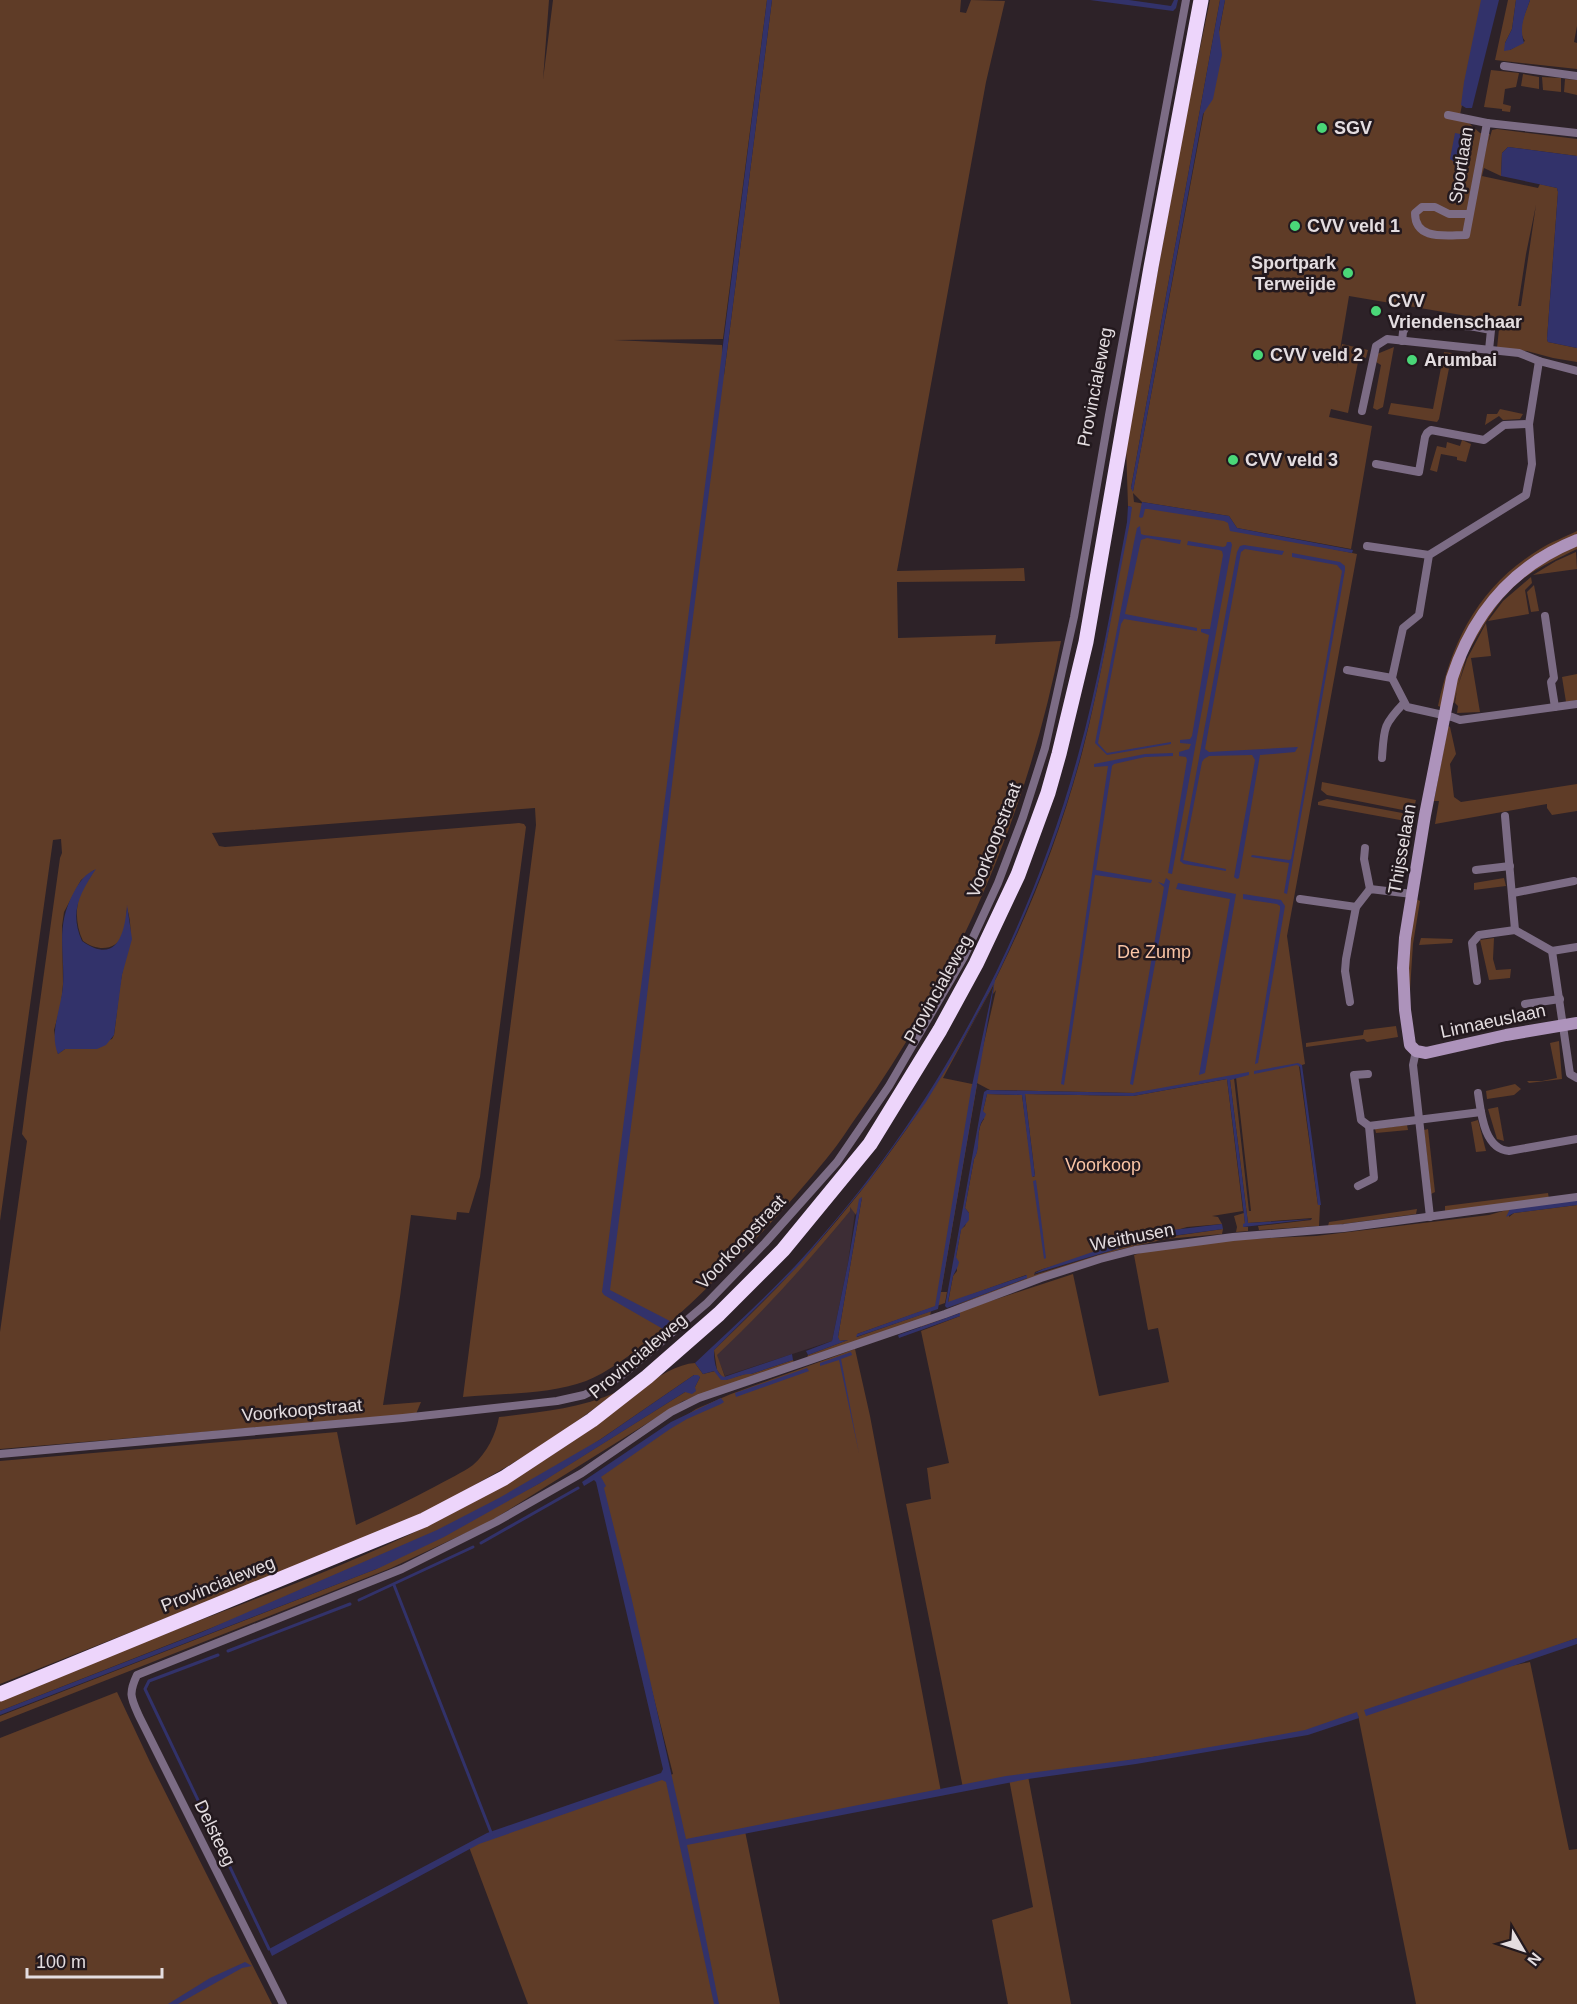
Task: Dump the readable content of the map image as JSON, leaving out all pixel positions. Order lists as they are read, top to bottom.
{
  "streets": {
    "highway": ["Provincialeweg"],
    "street": [
      "Sportlaan",
      "Voorkoopstraat",
      "Thijsselaan",
      "Linnaeuslaan",
      "Weithusen",
      "Delsteeg"
    ]
  },
  "crossings": [
    ["Provincialeweg", "Voorkoopstraat"],
    ["Thijsselaan", "Linnaeuslaan"],
    ["Thijsselaan", "Weithusen"],
    ["Weithusen", "Delsteeg"]
  ],
  "parks": ["De Zump", "Voorkoop"],
  "places": [
    "SGV",
    "CVV veld 1",
    "Sportpark Terweijde",
    "CVV Vriendenschaar",
    "CVV veld 2",
    "Arumbai",
    "CVV veld 3"
  ],
  "scale_bar": "100 m",
  "north": "bottom right"
}
